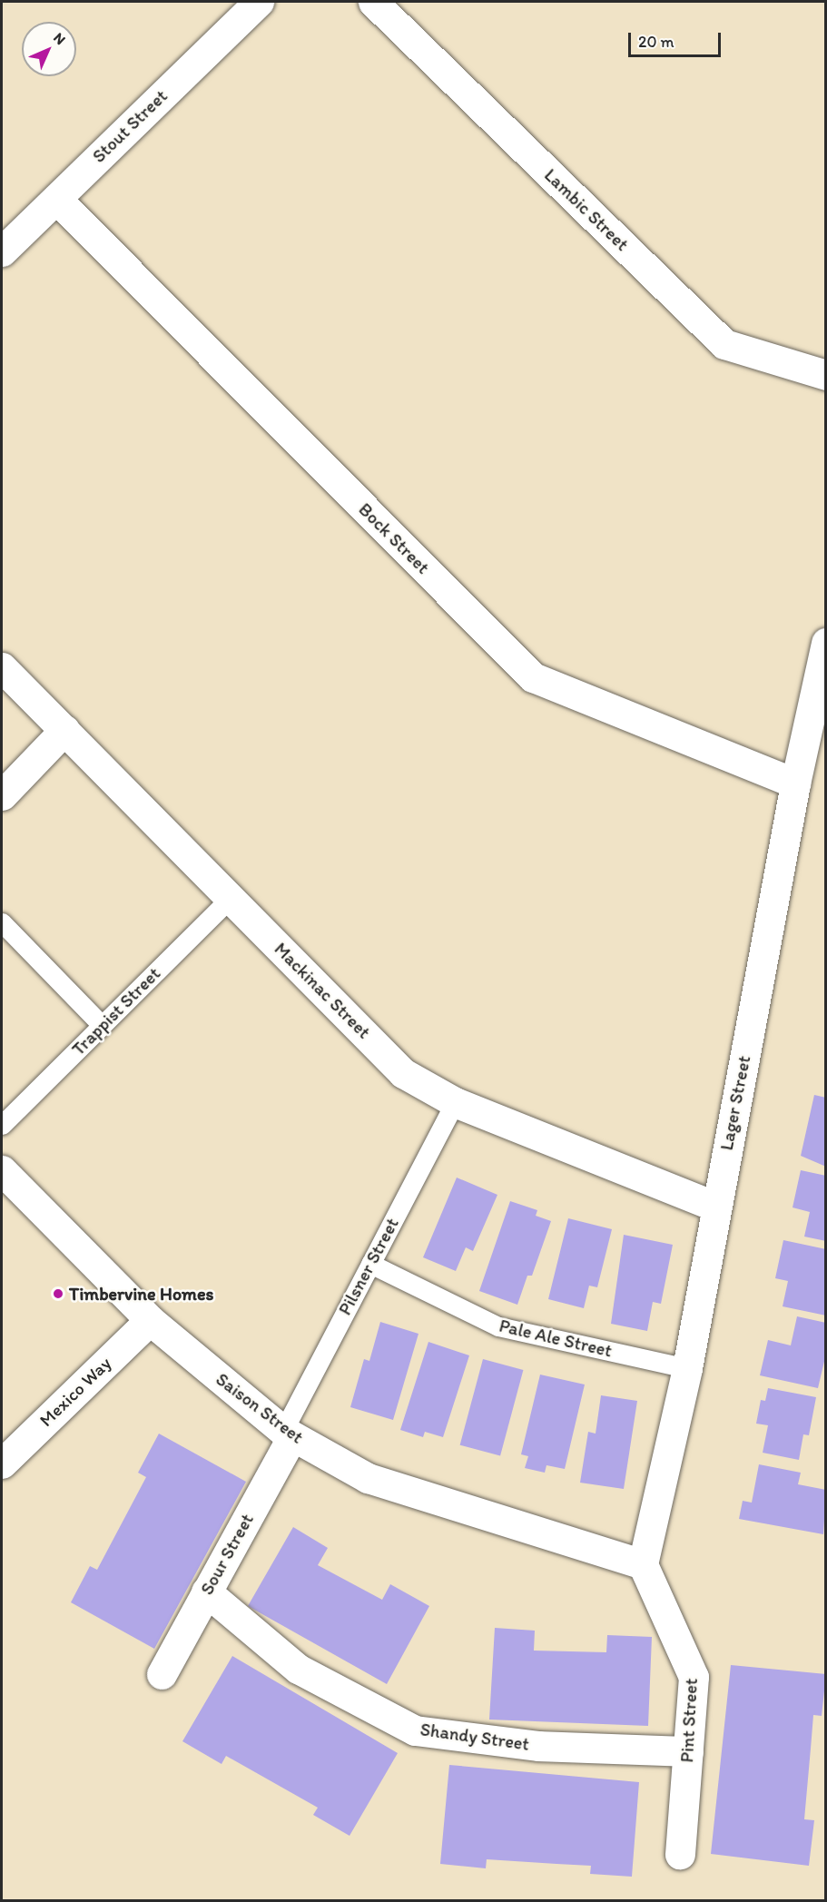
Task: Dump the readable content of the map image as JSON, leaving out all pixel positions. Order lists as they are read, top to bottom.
{
  "streets": {
    "street": [
      "Stout Street",
      "Lambic Street",
      "Bock Street",
      "Mackinac Street",
      "Lager Street",
      "Mexico Way",
      "Saison Street",
      "Sour Street",
      "Pint Street",
      "Shandy Street"
    ],
    "lane": ["Trappist Street", "Pilsner Street", "Pale Ale Street"]
  },
  "crossings": [
    ["Stout Street", "Bock Street"],
    ["Bock Street", "Lager Street"],
    ["Mackinac Street", "Trappist Street"],
    ["Mackinac Street", "Lager Street"],
    ["Mackinac Street", "Pilsner Street"],
    ["Lager Street", "Pale Ale Street"],
    ["Lager Street", "Saison Street"],
    ["Lager Street", "Pint Street"],
    ["Pilsner Street", "Pale Ale Street"],
    ["Pilsner Street", "Saison Street"],
    ["Pilsner Street", "Sour Street"],
    ["Mexico Way", "Saison Street"],
    ["Saison Street", "Sour Street"],
    ["Saison Street", "Pint Street"],
    ["Sour Street", "Shandy Street"],
    ["Pint Street", "Shandy Street"]
  ],
  "places": ["Timbervine Homes"],
  "scale_bar": "20 m",
  "north": "top right"
}
